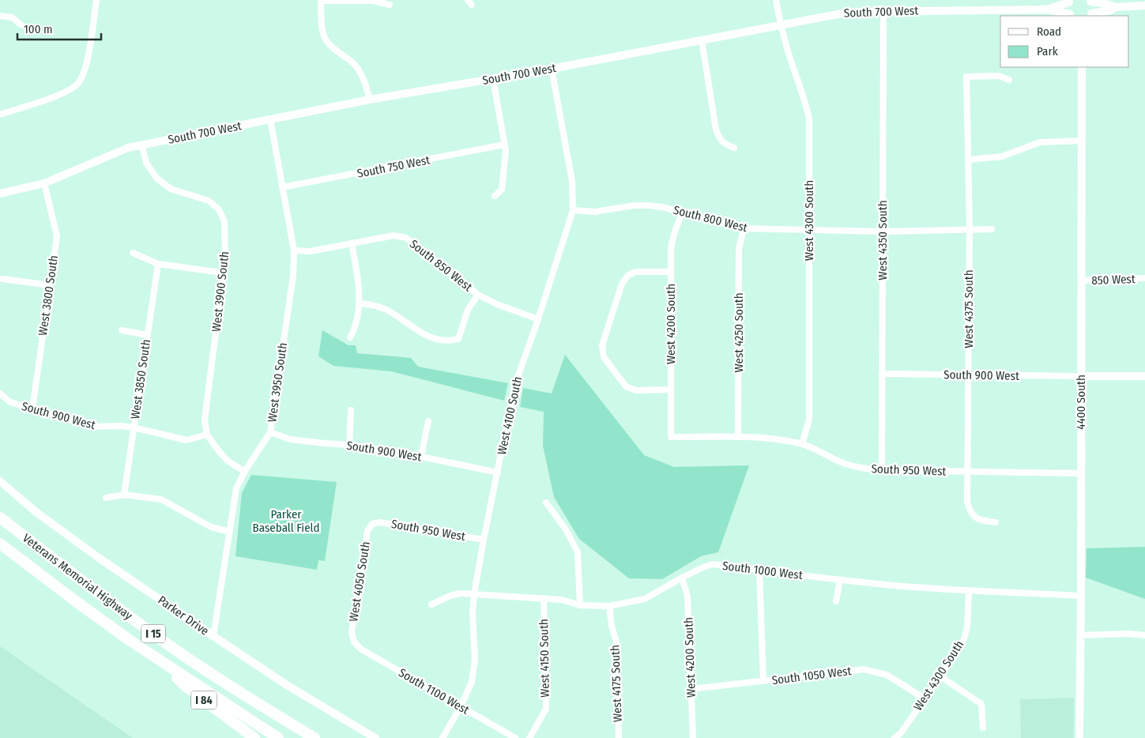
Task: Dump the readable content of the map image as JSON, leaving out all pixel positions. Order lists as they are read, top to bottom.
{
  "streets": {
    "highway": ["Veterans Memorial Highway", "I 15", "I 84"],
    "street": [
      "South 700 West",
      "South 750 West",
      "South 800 West",
      "West 4300 South",
      "West 4350 South",
      "South 850 West",
      "850 West",
      "West 3900 South",
      "West 3800 South",
      "West 4375 South",
      "West 4200 South",
      "West 4250 South",
      "South 900 West",
      "West 3850 South",
      "West 3950 South",
      "4400 South",
      "West 4100 South",
      "South 950 West",
      "South 1000 West",
      "West 4050 South",
      "Parker Drive",
      "West 4150 South",
      "South 1050 West",
      "West 4175 South",
      "South 1100 West"
    ]
  },
  "crossings": [
    ["South 700 West", "West 4300 South"],
    ["South 700 West", "West 4350 South"],
    ["South 700 West", "West 3900 South"],
    ["South 700 West", "West 3800 South"],
    ["South 700 West", "West 3950 South"],
    ["South 700 West", "West 4100 South"],
    ["South 750 West", "West 3950 South"],
    ["South 800 West", "West 4300 South"],
    ["South 800 West", "West 4350 South"],
    ["South 800 West", "West 4375 South"],
    ["South 800 West", "West 4200 South"],
    ["South 800 West", "West 4250 South"],
    ["South 800 West", "West 4100 South"],
    ["West 4300 South", "South 950 West"],
    ["West 4300 South", "South 1000 West"],
    ["West 4300 South", "South 1050 West"],
    ["West 4350 South", "South 900 West"],
    ["West 4350 South", "South 950 West"],
    ["South 850 West", "West 3950 South"],
    ["South 850 West", "West 4100 South"],
    ["850 West", "4400 South"],
    ["West 3900 South", "South 900 West"],
    ["West 3800 South", "South 900 West"],
    ["West 4375 South", "South 900 West"],
    ["West 4375 South", "South 950 West"],
    ["West 4200 South", "South 950 West"],
    ["West 4200 South", "South 1000 West"],
    ["West 4200 South", "South 1050 West"],
    ["West 4250 South", "South 950 West"],
    ["South 900 West", "West 3850 South"],
    ["South 900 West", "West 3950 South"],
    ["South 900 West", "4400 South"],
    ["South 900 West", "West 4100 South"],
    ["West 3950 South", "Parker Drive"],
    ["4400 South", "South 950 West"],
    ["4400 South", "South 1000 West"],
    ["West 4100 South", "South 950 West"],
    ["West 4100 South", "South 1000 West"],
    ["West 4100 South", "South 1100 West"],
    ["South 950 West", "West 4050 South"],
    ["South 1000 West", "West 4150 South"],
    ["South 1000 West", "West 4175 South"],
    ["Veterans Memorial Highway", "I 84"],
    ["West 4050 South", "South 1100 West"]
  ],
  "parks": ["Parker Baseball Field"],
  "legend": ["Road", "Park"],
  "scale_bar": "100 m"
}
